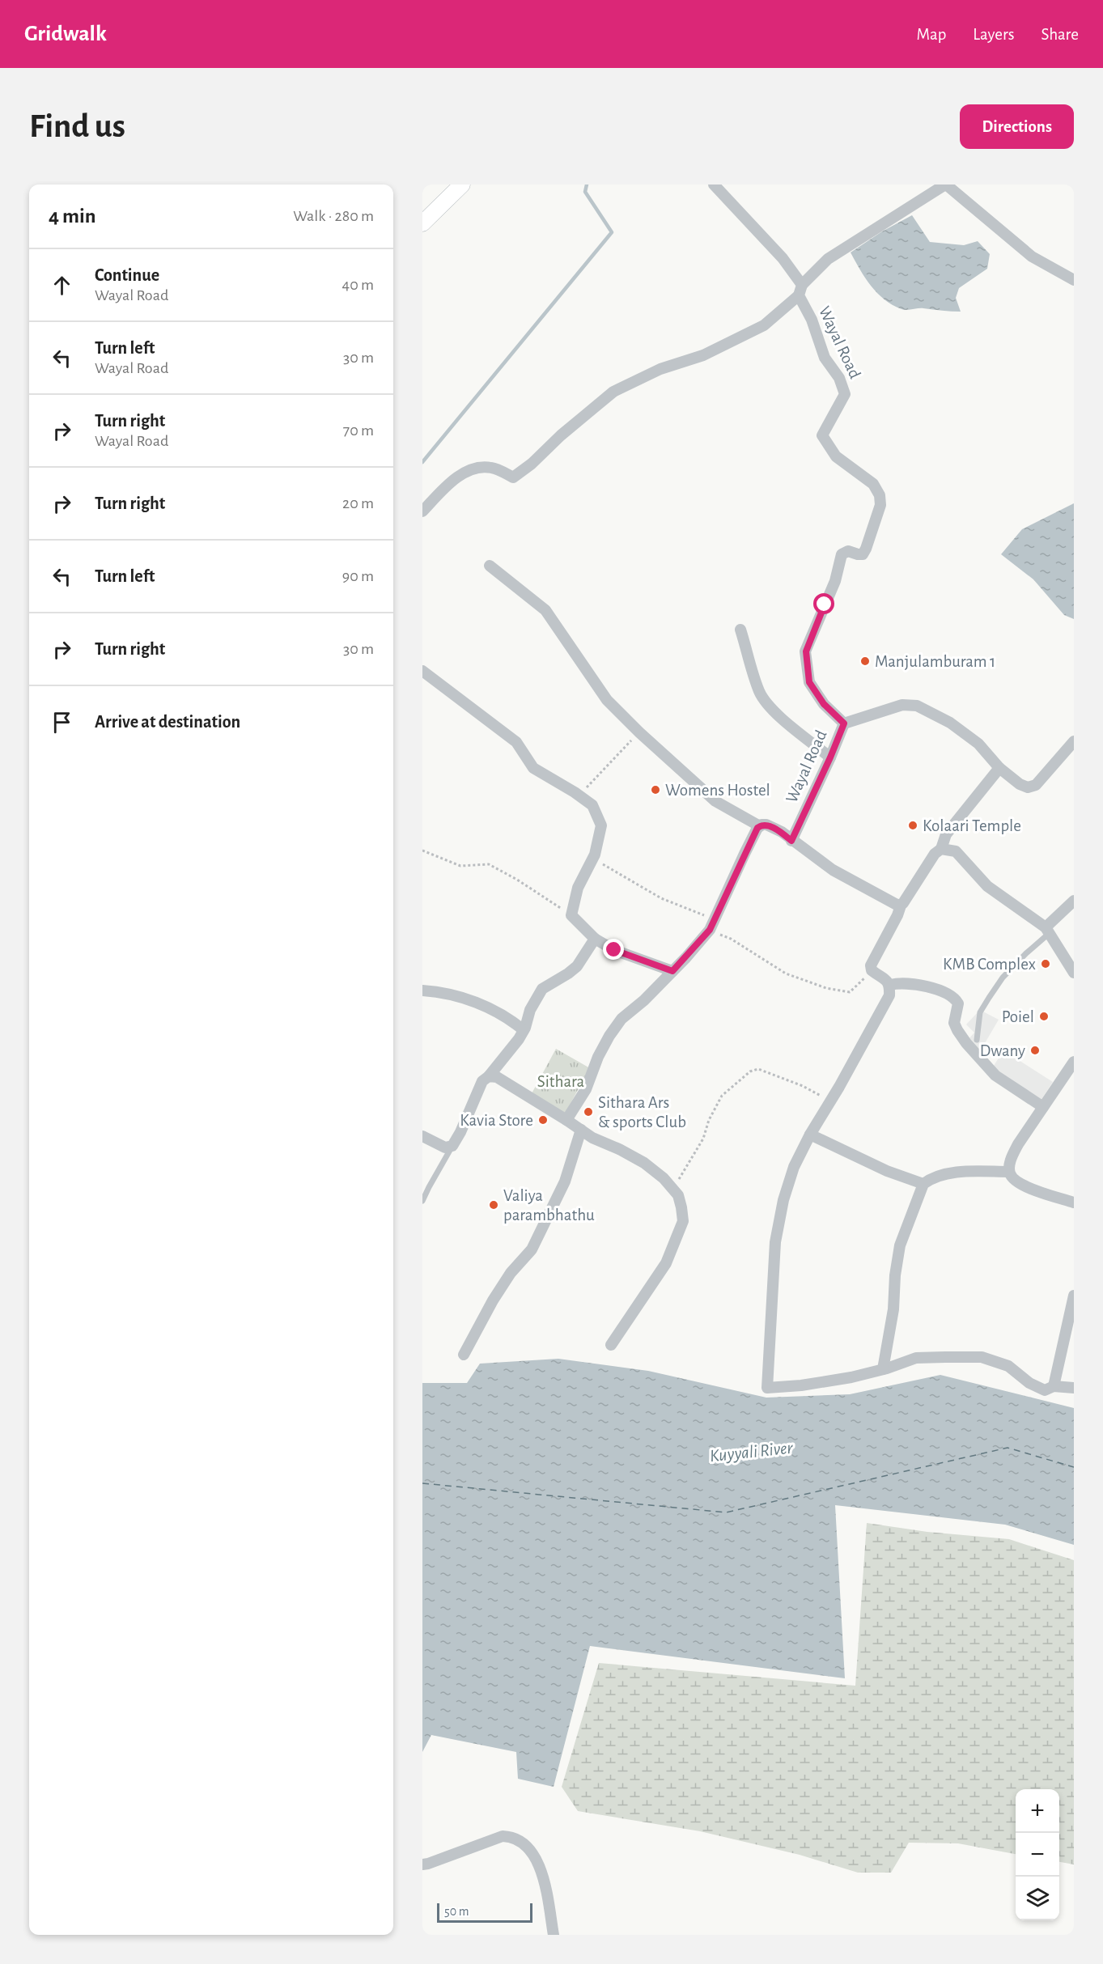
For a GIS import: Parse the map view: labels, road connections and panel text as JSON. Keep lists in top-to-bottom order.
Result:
{
  "streets": {
    "street": ["Wayal Road"]
  },
  "water": ["Kuyyali River"],
  "parks": ["Sithara"],
  "places": [
    "Manjulamburam 1",
    "Womens Hostel",
    "Kolaari Temple",
    "KMB Complex",
    "Poiel",
    "Dwany",
    "Sithara Ars & sports Club",
    "Kavia Store",
    "Valiya parambhathu"
  ],
  "scale_bar": "50 m",
  "page": {
    "header": "Gridwalk",
    "nav": ["Map", "Layers", "Share"],
    "buttons": "Directions",
    "title": "Find us",
    "heading": ["4 min", "Walk · 280 m"],
    "list": [
      ["Continue", "Wayal Road", "40 m"],
      ["Turn left", "Wayal Road", "30 m"],
      ["Turn right", "Wayal Road", "70 m"],
      ["Turn right", "20 m"],
      ["Turn left", "90 m"],
      ["Turn right", "30 m"],
      "Arrive at destination"
    ],
    "map_buttons": ["+", "−"],
    "scale": "50 m"
  }
}
